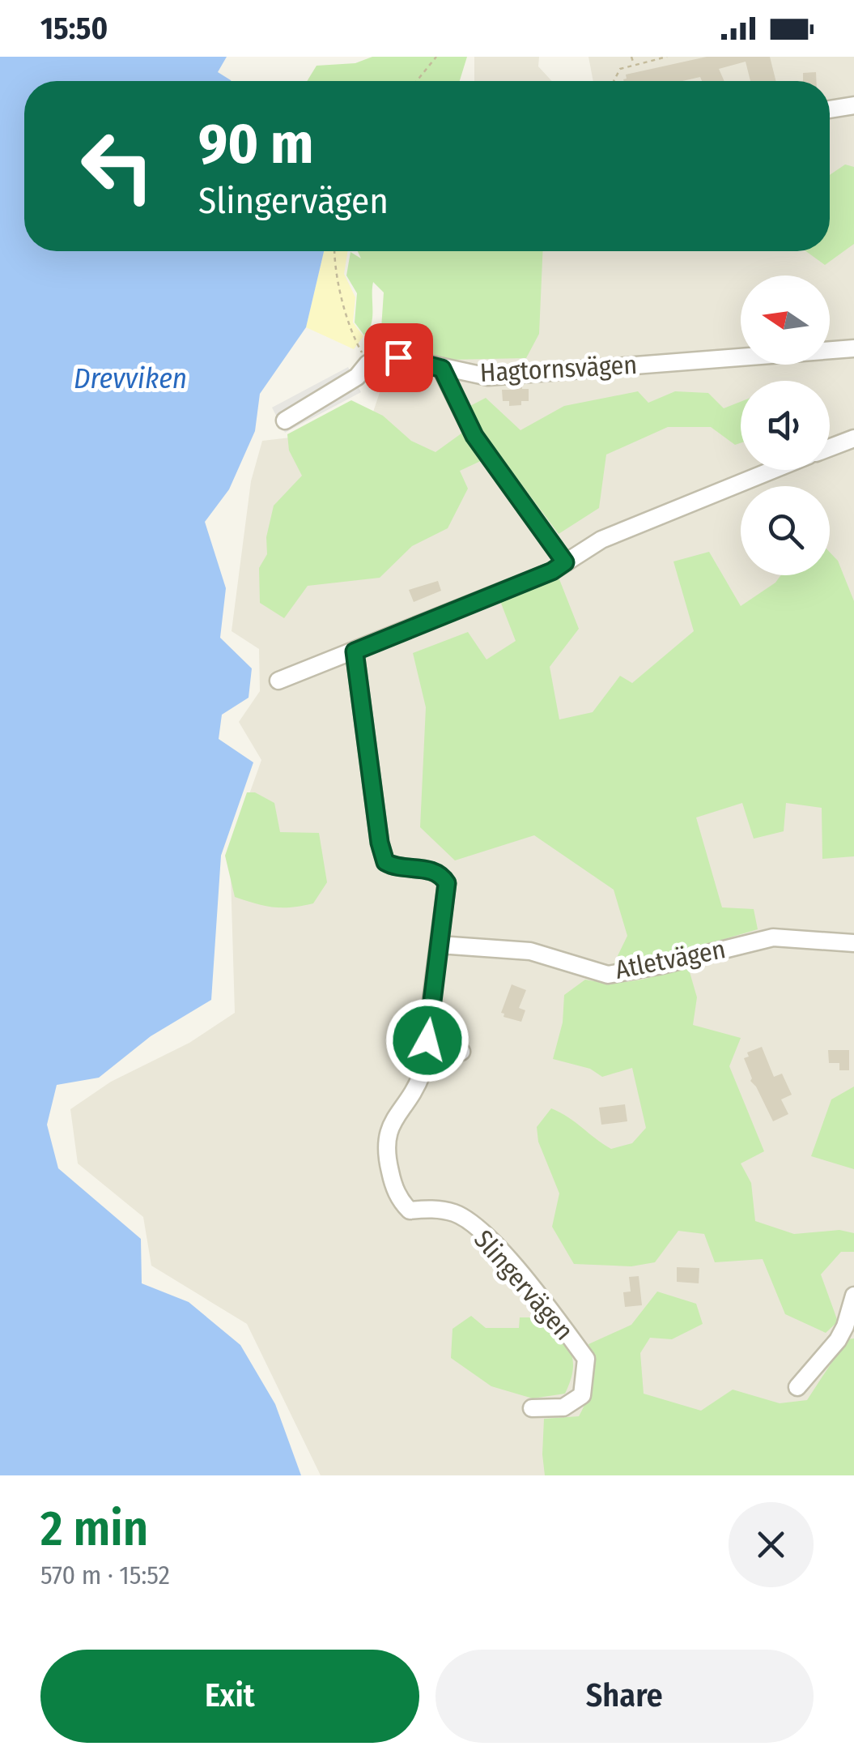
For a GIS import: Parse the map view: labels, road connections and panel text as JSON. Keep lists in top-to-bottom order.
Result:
{
  "streets": {
    "street": ["Hagtornsvägen", "Atletvägen", "Slingervägen"]
  },
  "crossings": [
    ["Atletvägen", "Slingervägen"]
  ],
  "water": ["Drevviken"],
  "north": "left",
  "page": {
    "status": "15:50",
    "turn": ["90 m", "Slingervägen"],
    "heading": ["2 min", "570 m · 15:52"],
    "buttons": ["Exit", "Share"]
  }
}
